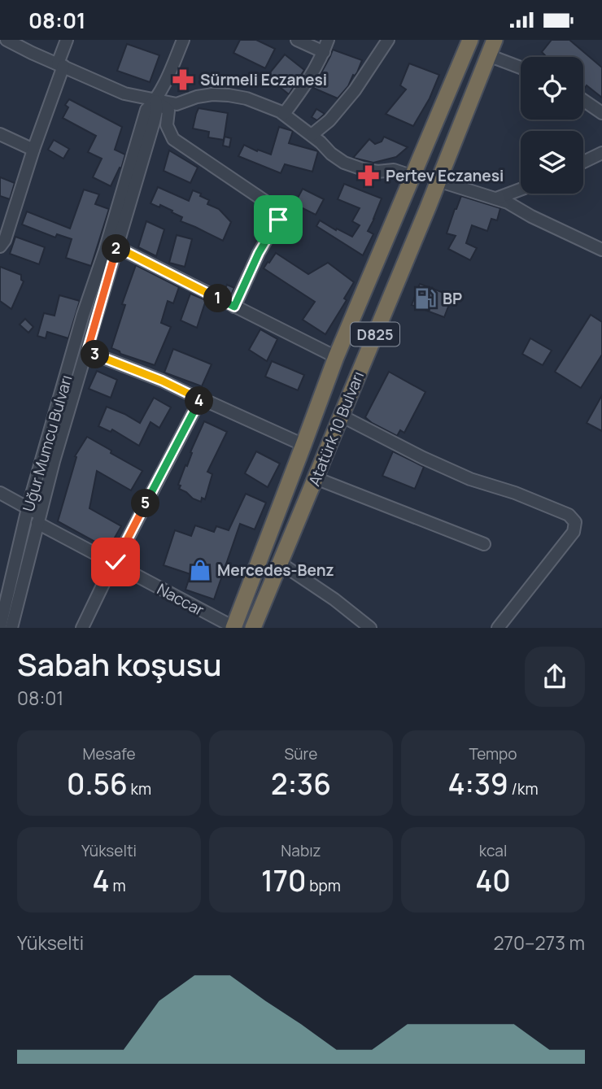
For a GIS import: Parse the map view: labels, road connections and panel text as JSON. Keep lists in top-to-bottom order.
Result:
{
  "streets": {
    "highway": ["D825", "Atatürk 10 Bulvarı"],
    "street": ["Uğur Mumcu Bulvarı", "Naccar"]
  },
  "crossings": [
    ["Atatürk 10 Bulvarı", "Naccar"],
    ["Uğur Mumcu Bulvarı", "Naccar"]
  ],
  "places": {
    "pharmacy": ["Sürmeli Eczanesi", "Pertev Eczanesi"],
    "fuel station": ["BP"],
    "shop": ["Mercedes-Benz"]
  },
  "page": {
    "status": "08:01",
    "pins": [
      "2",
      "1",
      "3",
      "4",
      "5"
    ],
    "heading": ["Sabah koşusu", "08:01"],
    "stats": [
      ["Mesafe", "0.56 km"],
      ["Süre", "2:36"],
      ["Tempo", "4:39 /km"],
      ["Yükselti", "4 m"],
      ["Nabız", "170 bpm"],
      ["kcal", "40"]
    ],
    "chart": ["Yükselti", "270–273 m"]
  }
}
